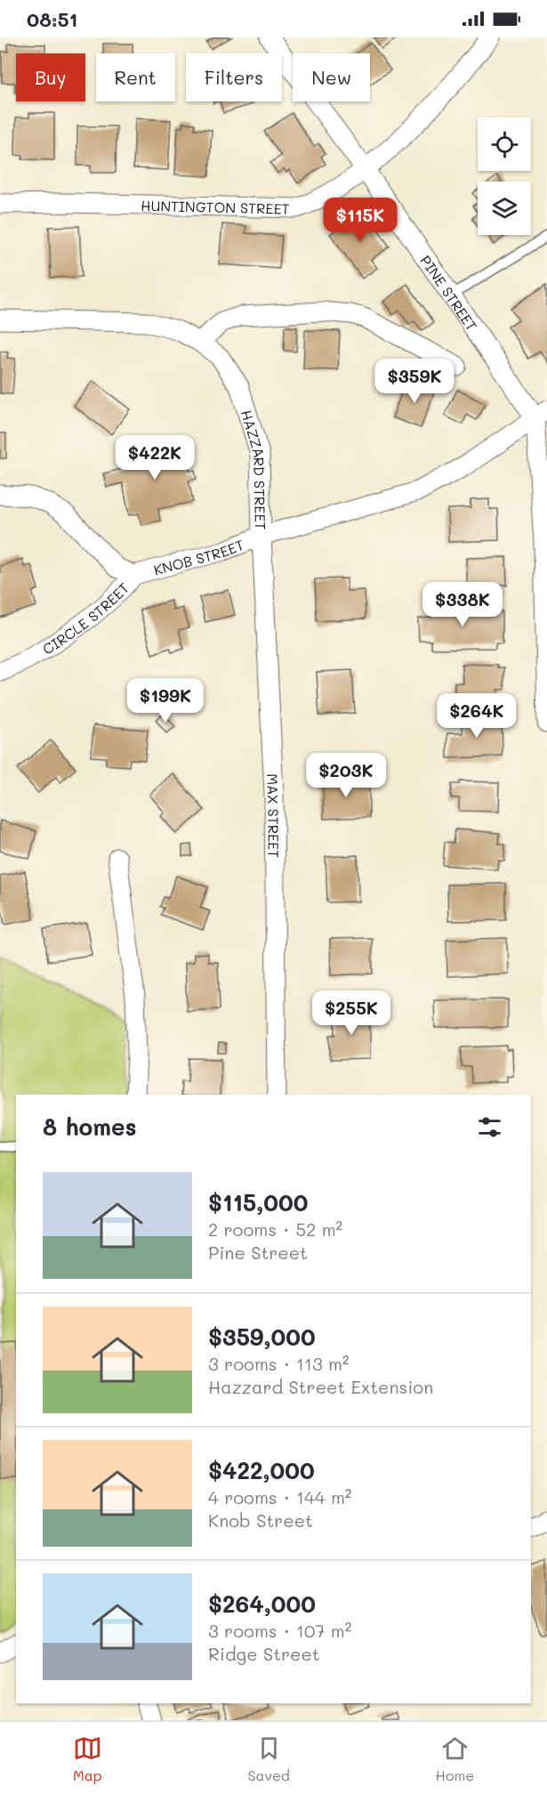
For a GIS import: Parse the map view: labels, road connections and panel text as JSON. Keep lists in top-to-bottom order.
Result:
{
  "streets": {
    "street": [
      "HUNTINGTON STREET",
      "PINE STREET",
      "HAZZARD STREET",
      "KNOB STREET",
      "CIRCLE STREET",
      "MAX STREET"
    ]
  },
  "crossings": [
    ["HUNTINGTON STREET", "PINE STREET"],
    ["PINE STREET", "HAZZARD STREET"],
    ["HAZZARD STREET", "KNOB STREET"],
    ["HAZZARD STREET", "MAX STREET"],
    ["KNOB STREET", "CIRCLE STREET"],
    ["KNOB STREET", "MAX STREET"]
  ],
  "page": {
    "status": "08:51",
    "chip": [
      "Buy",
      "Rent",
      "Filters",
      "New"
    ],
    "price": [
      "$115K",
      "$359K",
      "$422K",
      "$338K",
      "$199K",
      "$264K",
      "$203K",
      "$255K"
    ],
    "heading": "8 homes",
    "list": [
      {
        "name": "$115,000",
        "note": "2 rooms · 52 m² · Pine Street"
      },
      {
        "name": "$359,000",
        "note": "3 rooms · 113 m² · Hazzard Street Extension"
      },
      {
        "name": "$422,000",
        "note": "4 rooms · 144 m² · Knob Street"
      },
      {
        "name": "$264,000",
        "note": "3 rooms · 107 m² · Ridge Street"
      }
    ],
    "tabs": ["Map", "Saved", "Home"]
  }
}
